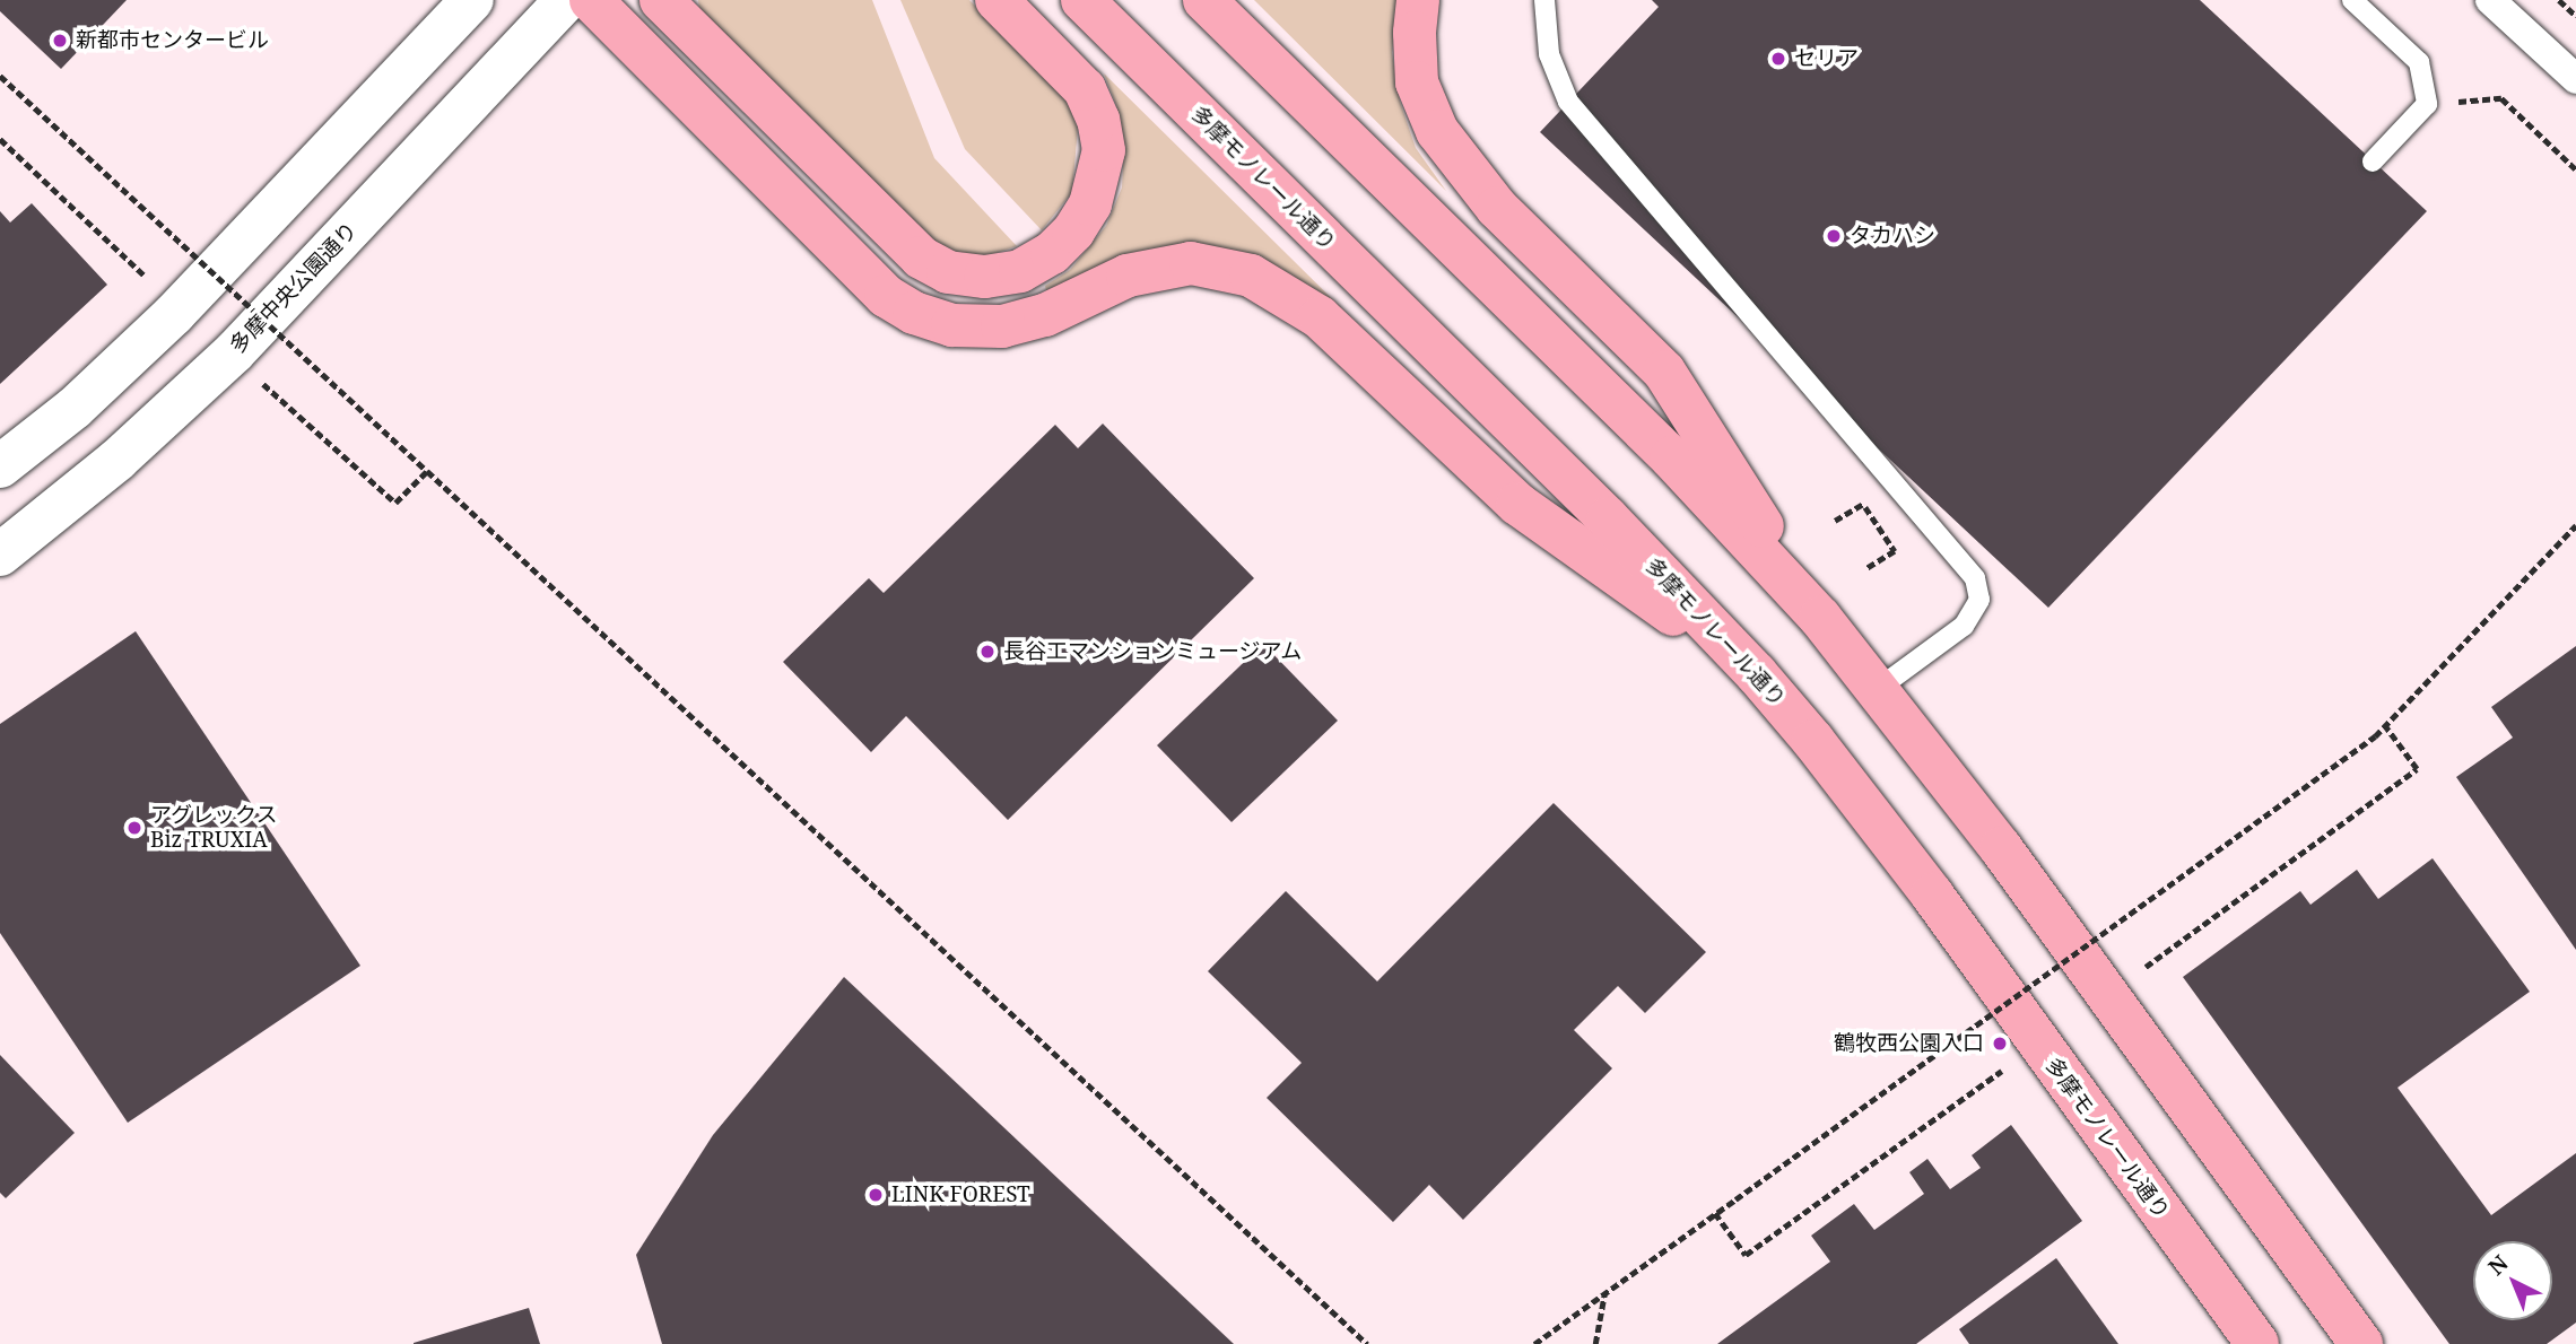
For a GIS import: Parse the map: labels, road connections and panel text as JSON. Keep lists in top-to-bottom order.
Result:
{
  "streets": {
    "main road": ["多摩モノレール通り"],
    "street": ["多摩中央公園通り"]
  },
  "places": [
    "新都市センタービル",
    "セリア",
    "タカハシ",
    "長谷工マンションミュージアム",
    "アグレックス Biz TRUXIA",
    "鶴牧西公園入口",
    "LINK FOREST"
  ],
  "north": "top left"
}
